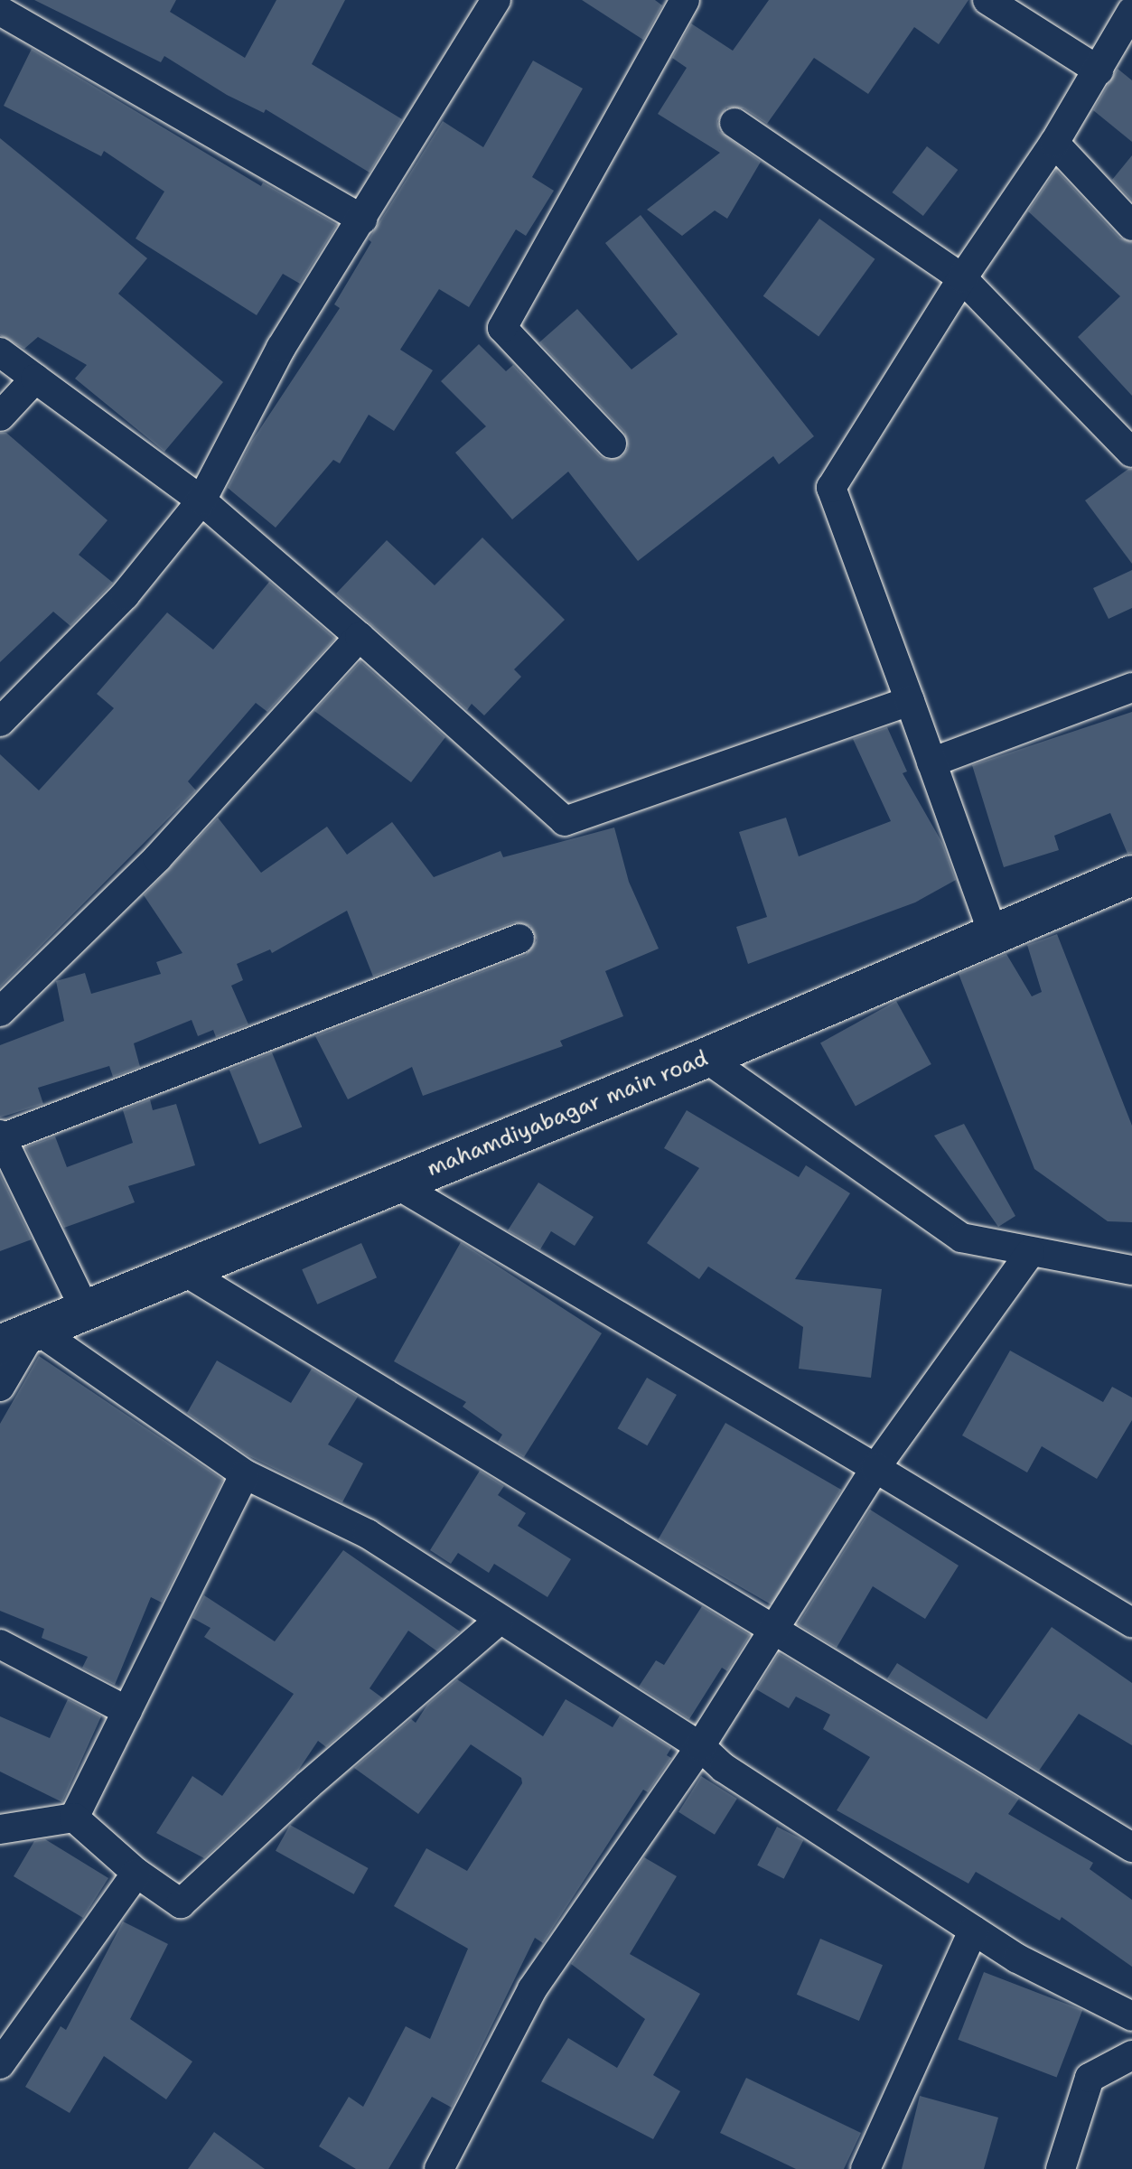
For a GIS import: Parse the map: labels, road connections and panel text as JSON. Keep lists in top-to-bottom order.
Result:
{
  "streets": {
    "main road": ["mahamdiyabagar main road"]
  }
}
